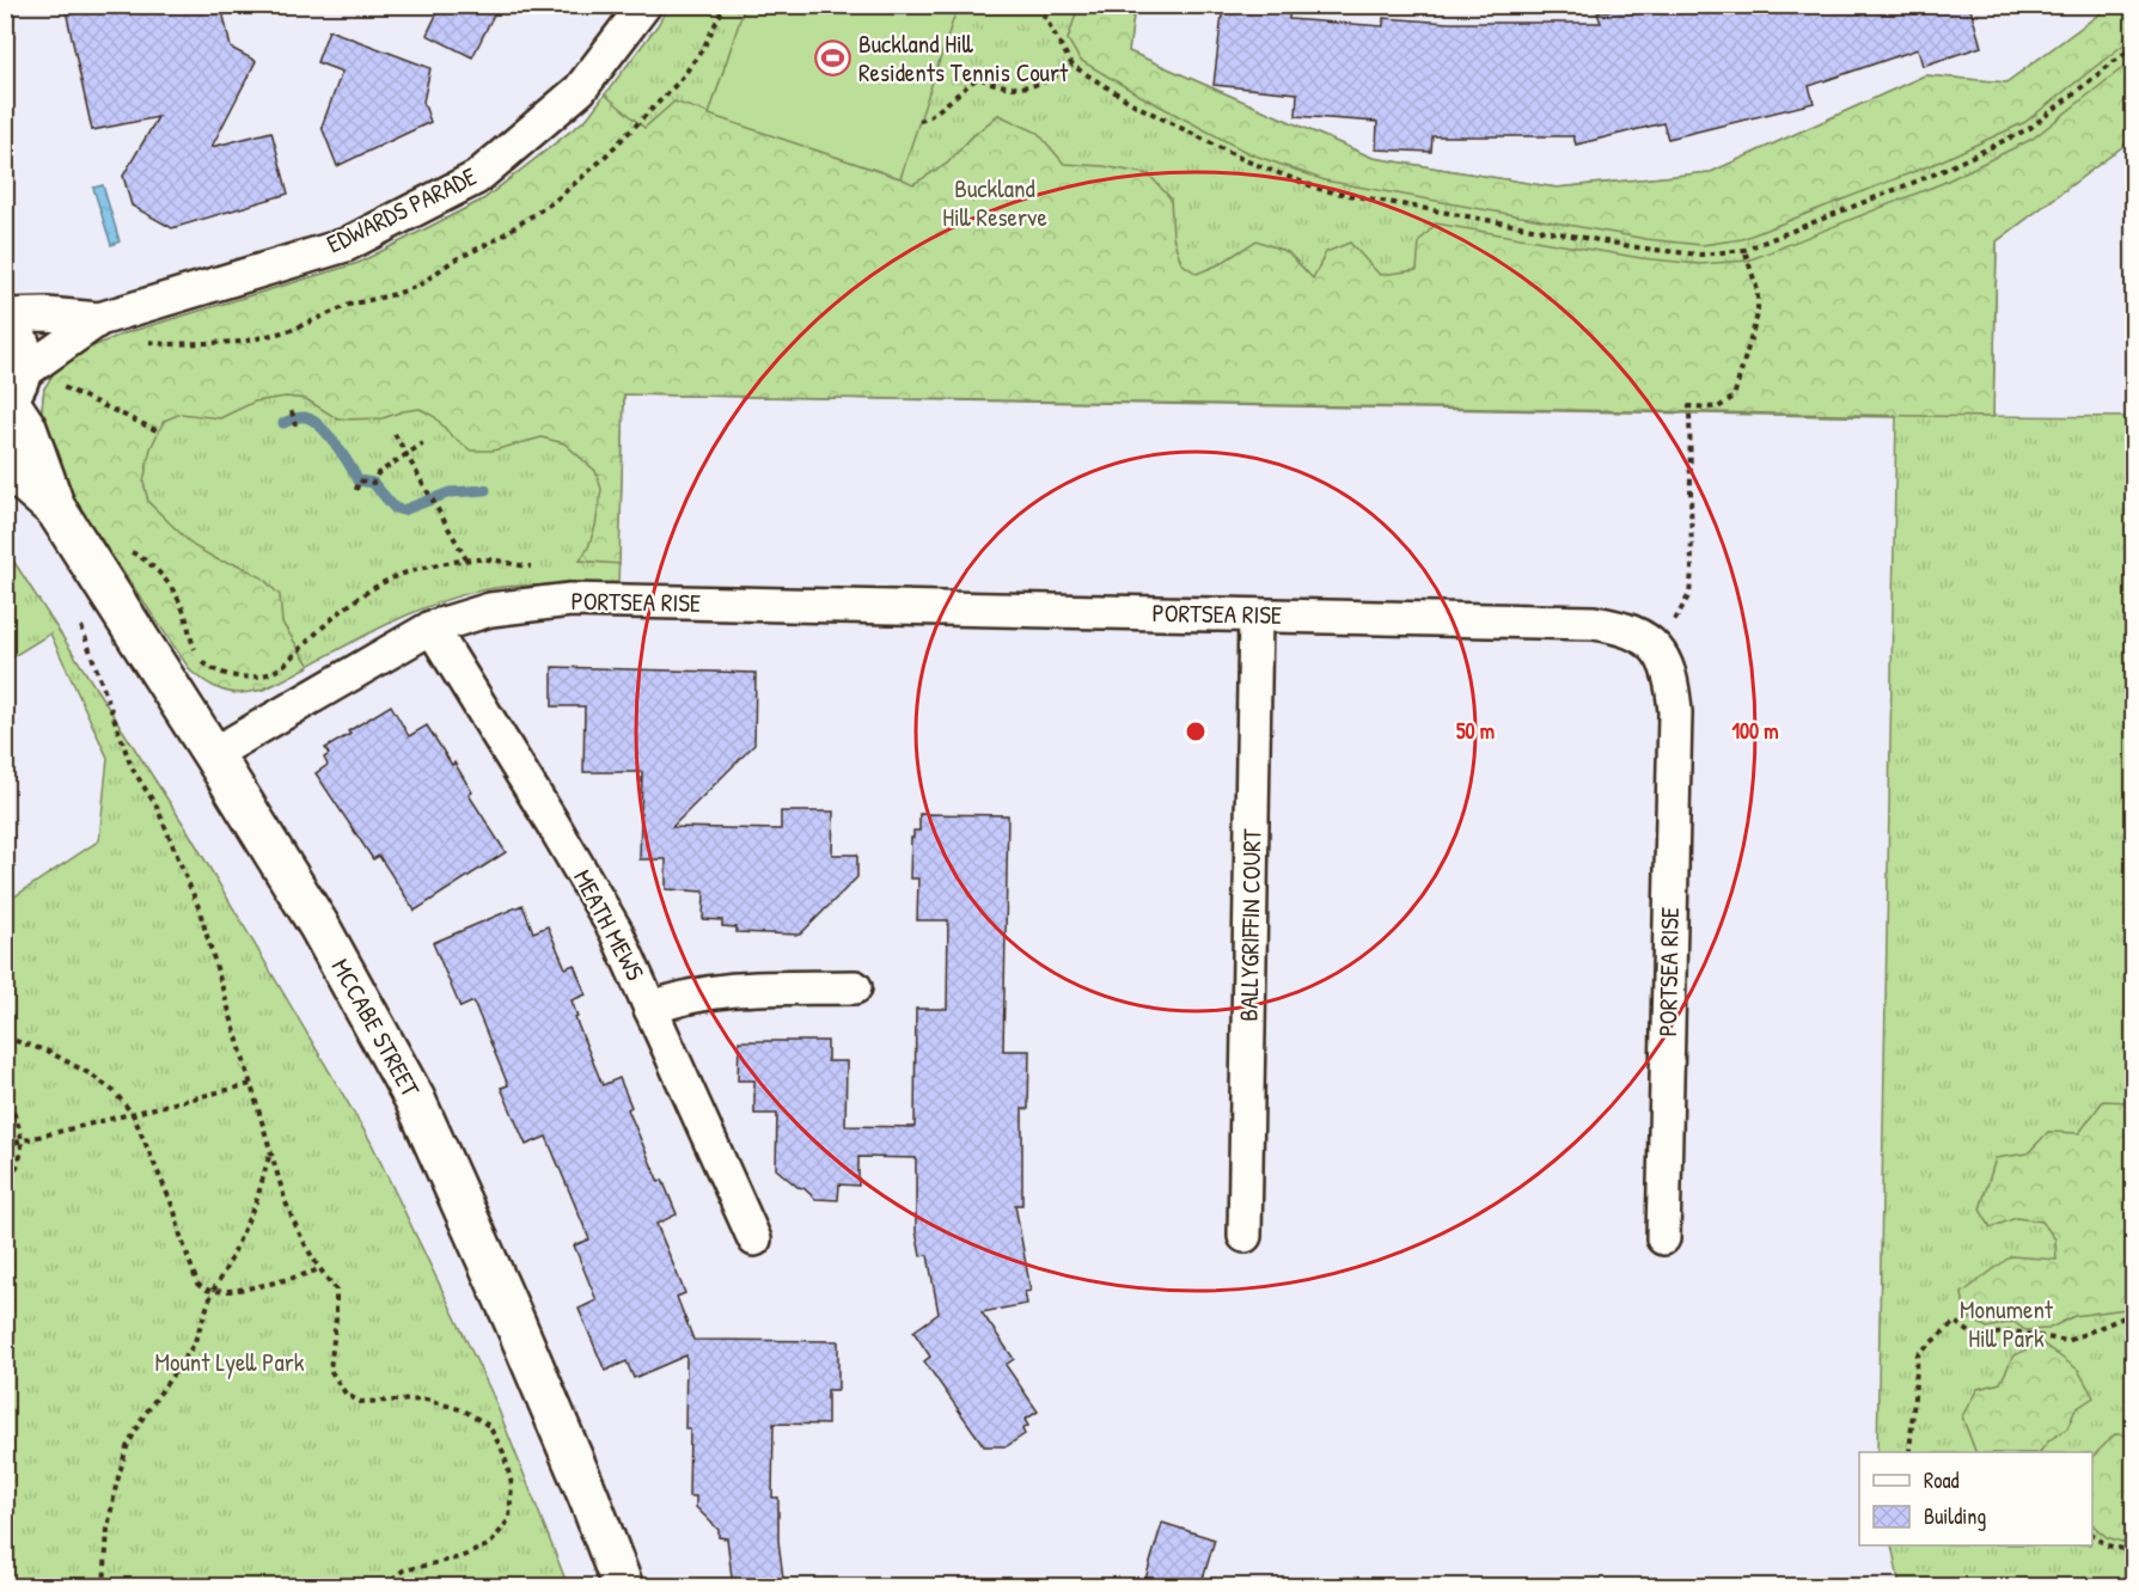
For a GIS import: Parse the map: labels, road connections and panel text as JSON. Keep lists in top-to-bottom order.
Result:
{
  "streets": {
    "street": [
      "EDWARDS PARADE",
      "PORTSEA RISE",
      "MEATH MEWS",
      "BALLYGRIFFIN COURT",
      "MCCABE STREET"
    ]
  },
  "crossings": [
    ["EDWARDS PARADE", "MCCABE STREET"],
    ["PORTSEA RISE", "MEATH MEWS"],
    ["PORTSEA RISE", "BALLYGRIFFIN COURT"],
    ["PORTSEA RISE", "MCCABE STREET"]
  ],
  "parks": ["Buckland Hill Reserve", "Monument Hill Park", "Mount Lyell Park"],
  "places": {
    "sports": ["Buckland Hill Residents Tennis Court"]
  },
  "legend": ["Road", "Building"],
  "rings": ["50 m", "100 m"]
}
